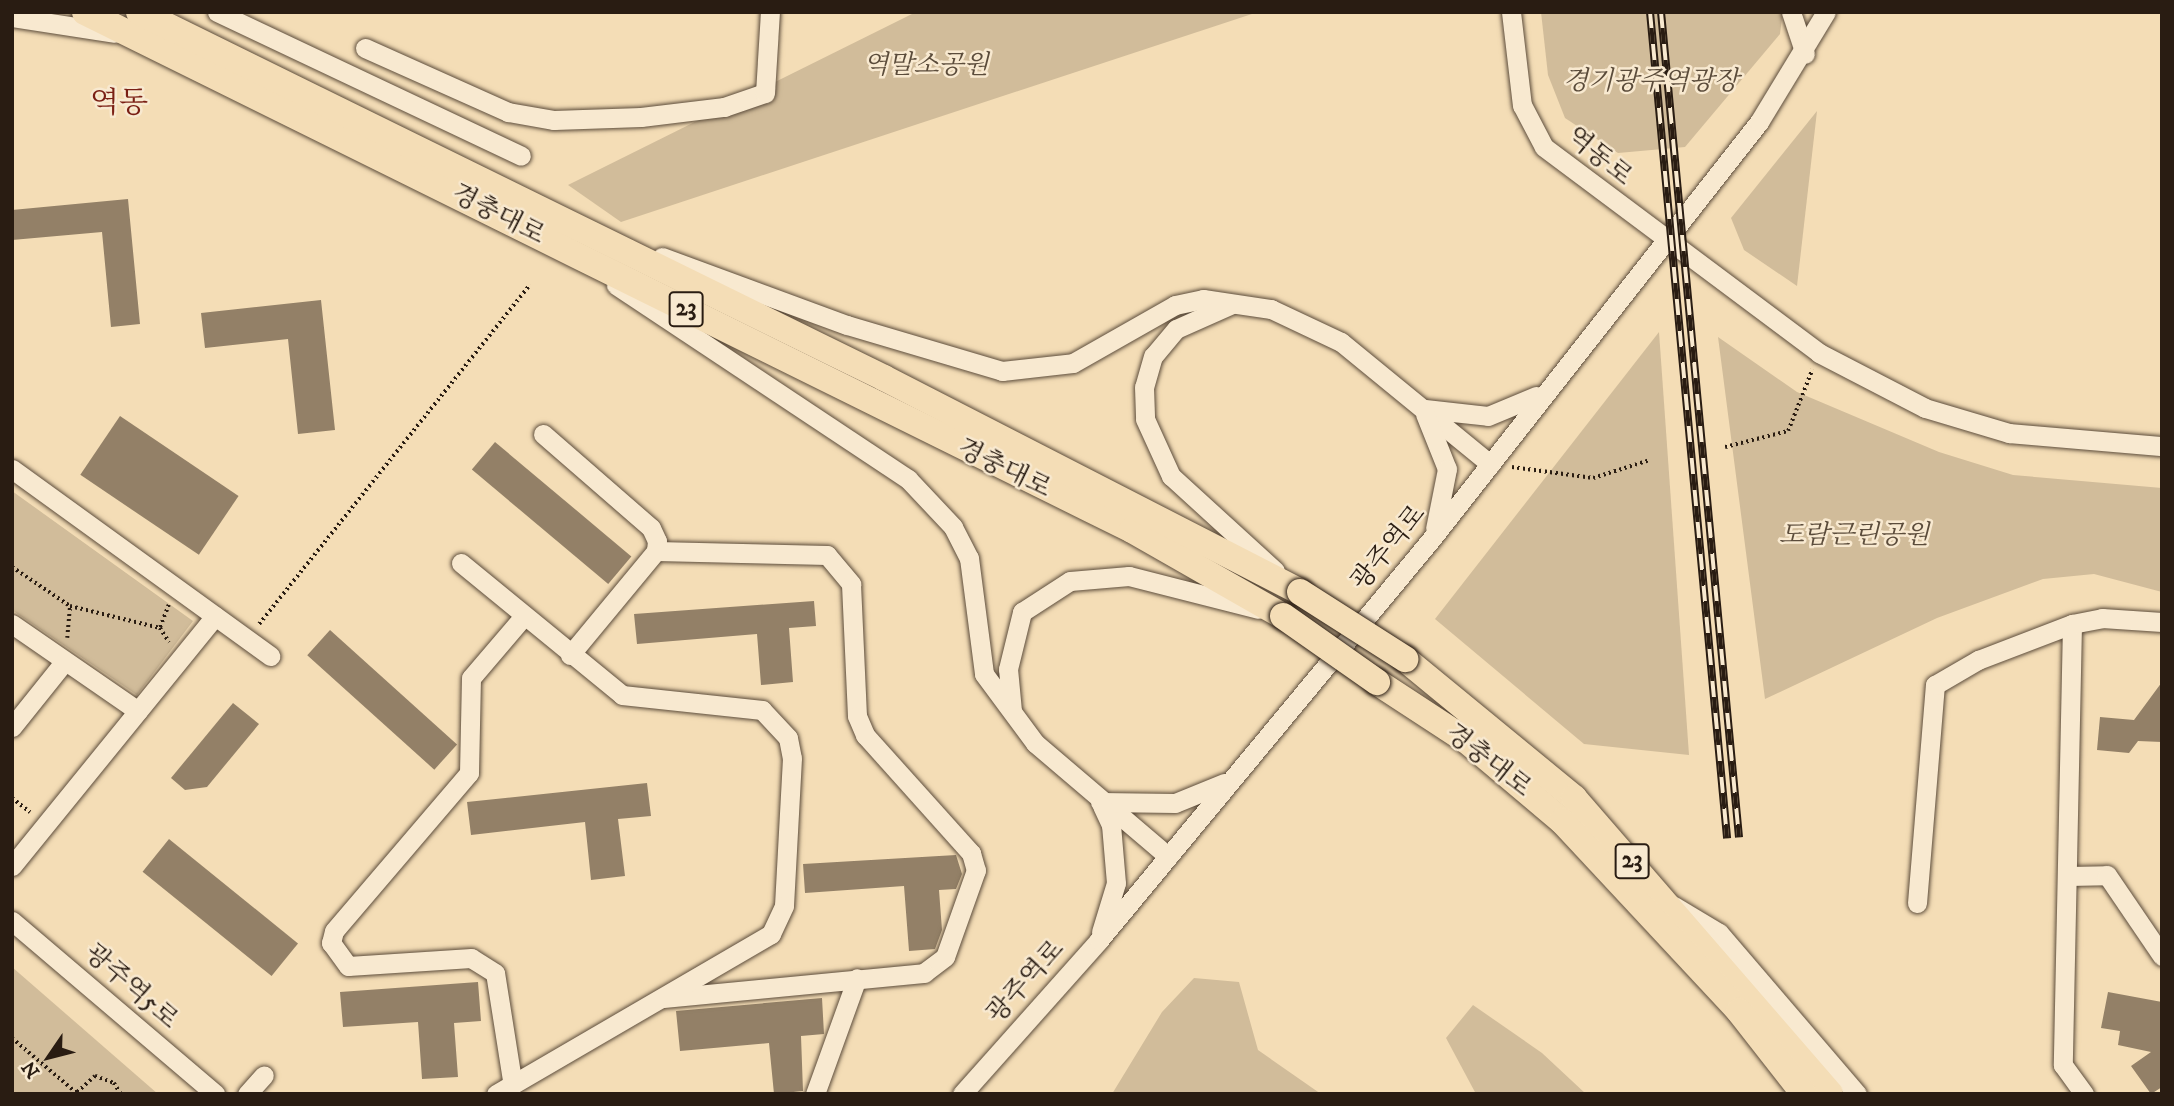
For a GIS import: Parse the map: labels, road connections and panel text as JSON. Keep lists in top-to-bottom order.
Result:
{
  "streets": {
    "main road": ["경충대로", "23"],
    "street": ["역동로", "광주역로", "광주역5로"]
  },
  "crossings": [
    ["역동로", "광주역로"]
  ],
  "districts": ["역동"],
  "parks": ["역말소공원", "경기광주역광장", "도람근린공원"],
  "north": "bottom left"
}
